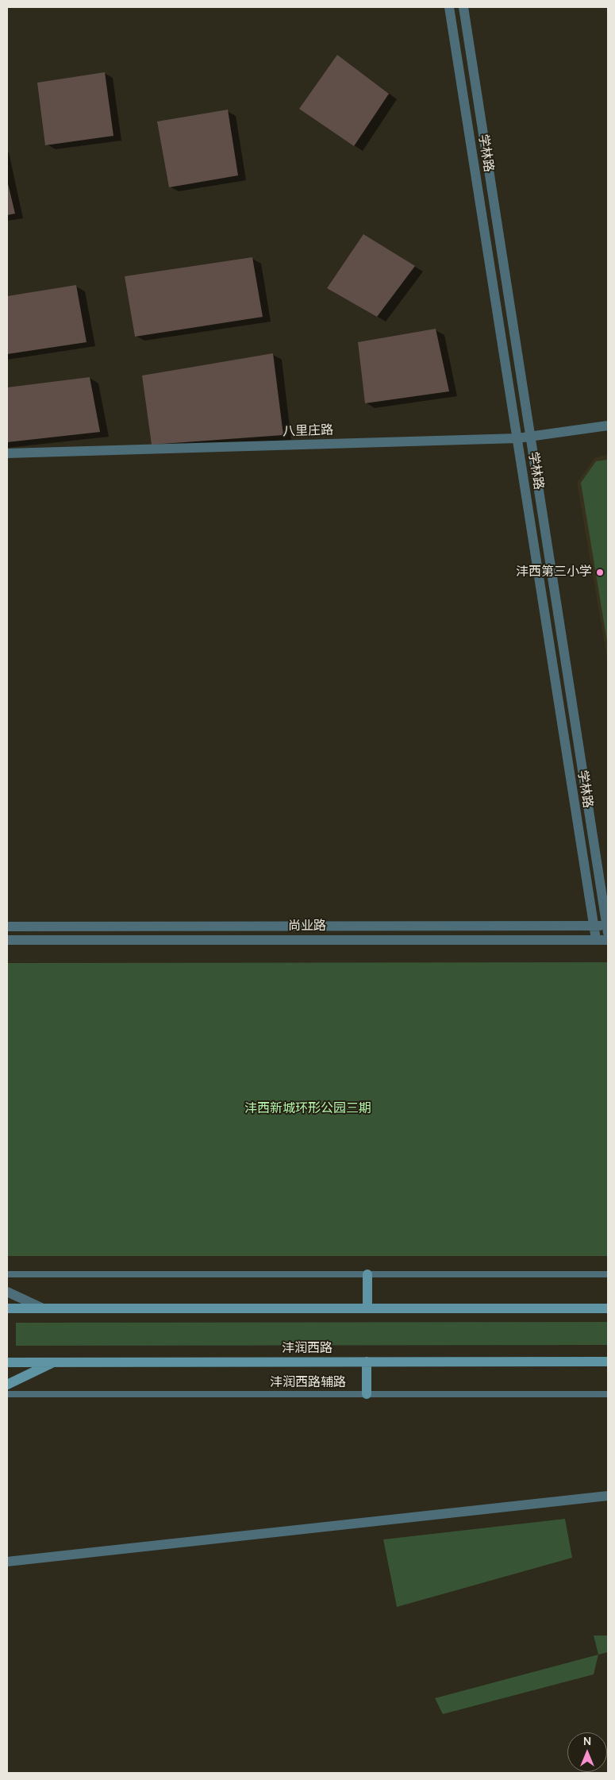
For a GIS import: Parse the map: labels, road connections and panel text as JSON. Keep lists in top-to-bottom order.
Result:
{
  "streets": {
    "main road": ["沣润西路"],
    "street": ["学林路", "八里庄路", "尚业路"],
    "lane": ["沣润西路辅路"]
  },
  "crossings": [
    ["学林路", "八里庄路"],
    ["学林路", "尚业路"]
  ],
  "parks": ["沣西新城环形公园三期"],
  "places": ["沣西第三小学"],
  "north": "top"
}
